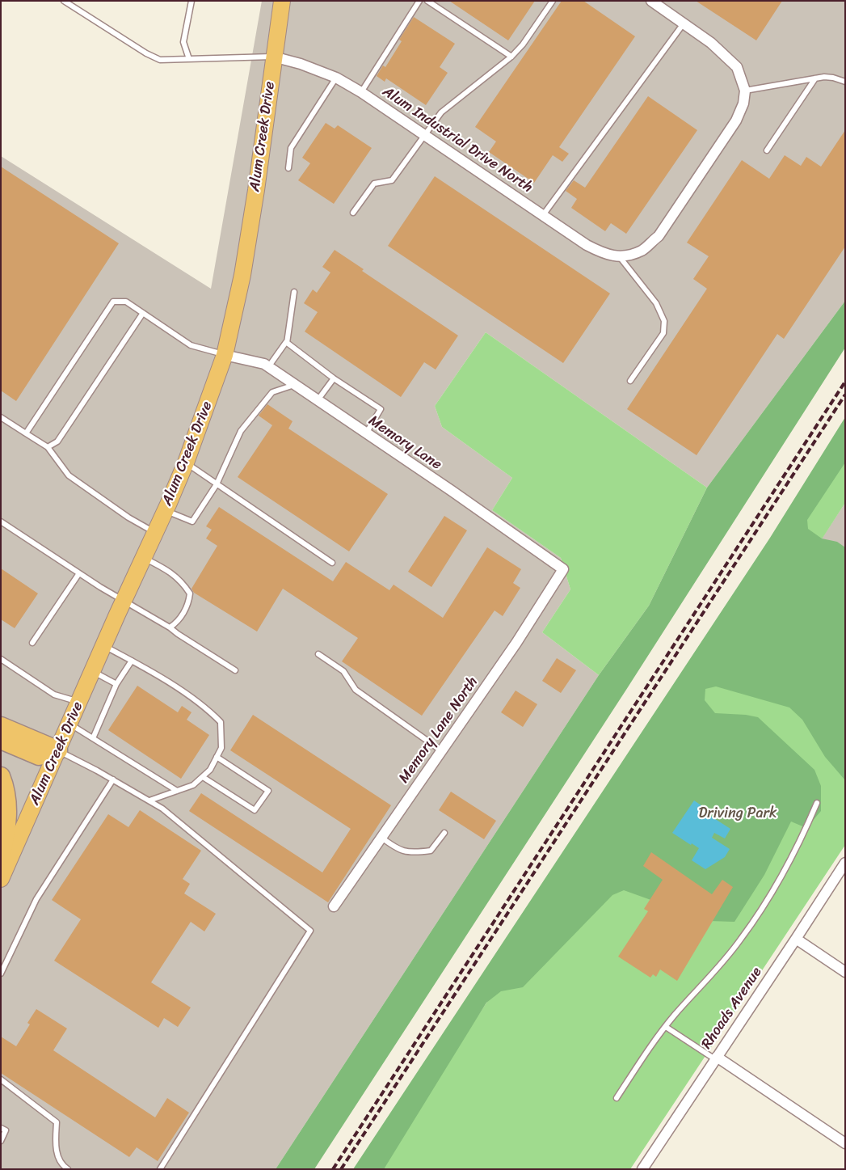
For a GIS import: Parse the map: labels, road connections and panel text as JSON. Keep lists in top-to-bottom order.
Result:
{
  "streets": {
    "main road": ["Alum Creek Drive"],
    "street": [
      "Alum Industrial Drive North",
      "Memory Lane",
      "Memory Lane North",
      "Rhoads Avenue"
    ]
  },
  "crossings": [
    ["Alum Creek Drive", "Alum Industrial Drive North"],
    ["Alum Creek Drive", "Memory Lane"],
    ["Memory Lane", "Memory Lane North"]
  ],
  "parks": ["Driving Park"]
}
